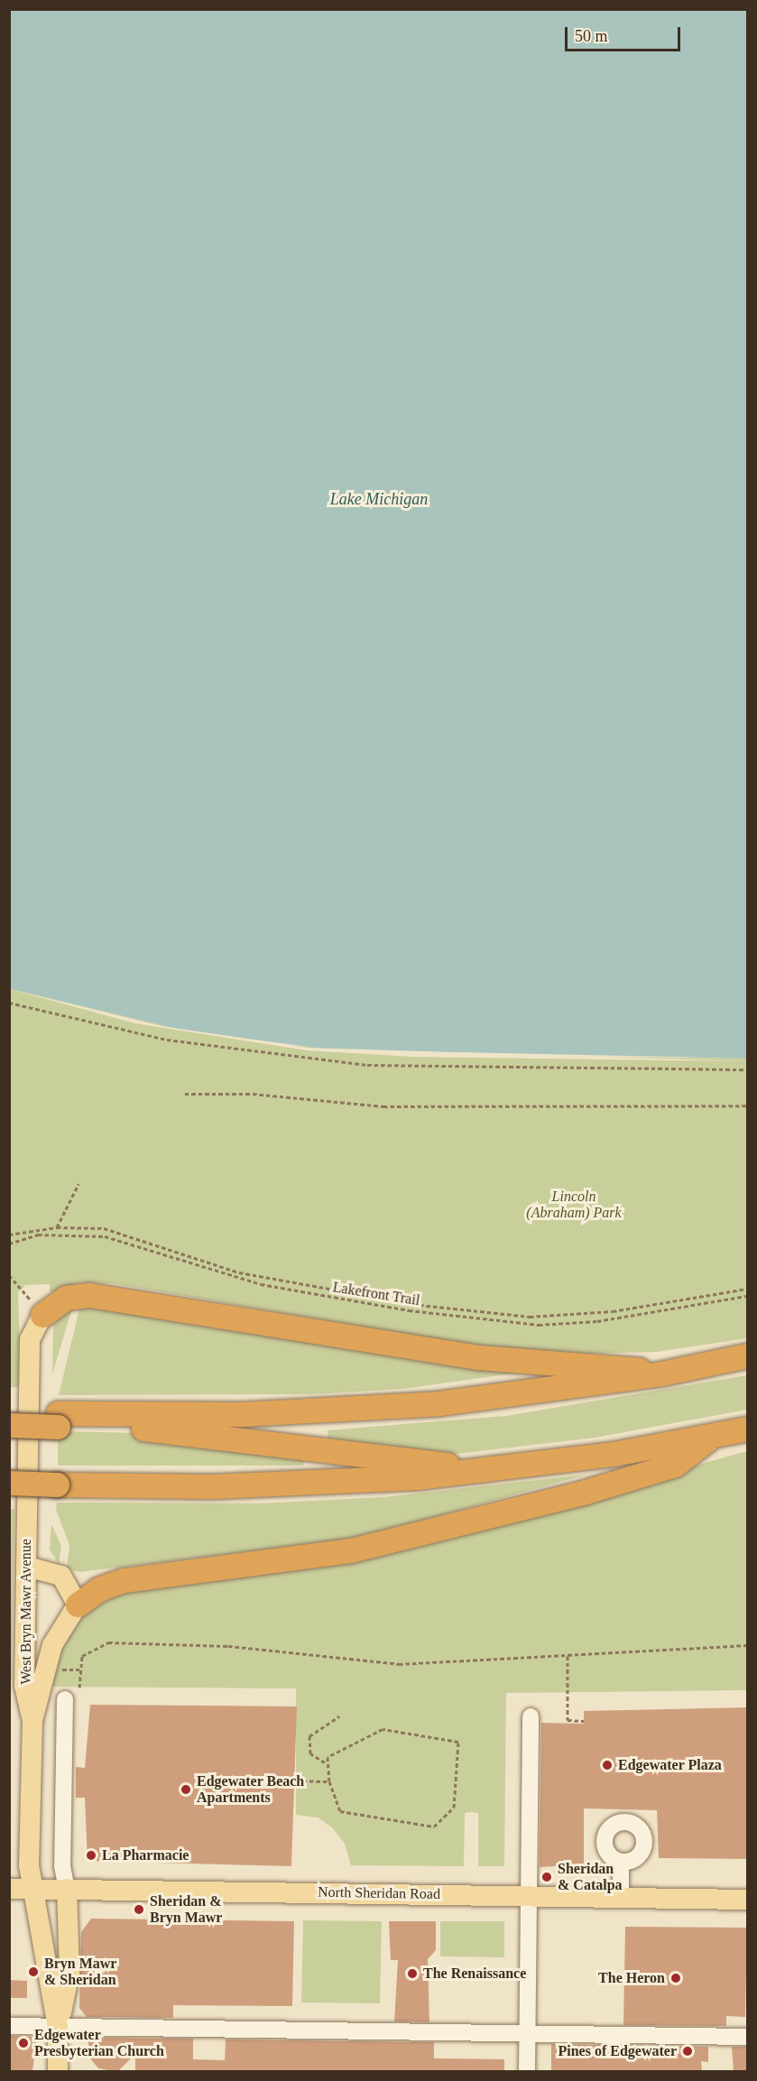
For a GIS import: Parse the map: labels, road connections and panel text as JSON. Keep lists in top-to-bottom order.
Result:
{
  "streets": {
    "main road": ["West Bryn Mawr Avenue", "North Sheridan Road"],
    "path": ["Lakefront Trail"]
  },
  "crossings": [
    ["West Bryn Mawr Avenue", "North Sheridan Road"]
  ],
  "water": ["Lake Michigan"],
  "parks": ["Lincoln (Abraham) Park"],
  "places": [
    "Edgewater Plaza",
    "Edgewater Beach Apartments",
    "La Pharmacie",
    "Sheridan & Catalpa",
    "Sheridan & Bryn Mawr",
    "Bryn Mawr & Sheridan",
    "The Renaissance",
    "The Heron",
    "Edgewater Presbyterian Church",
    "Pines of Edgewater"
  ],
  "scale_bar": "50 m"
}
